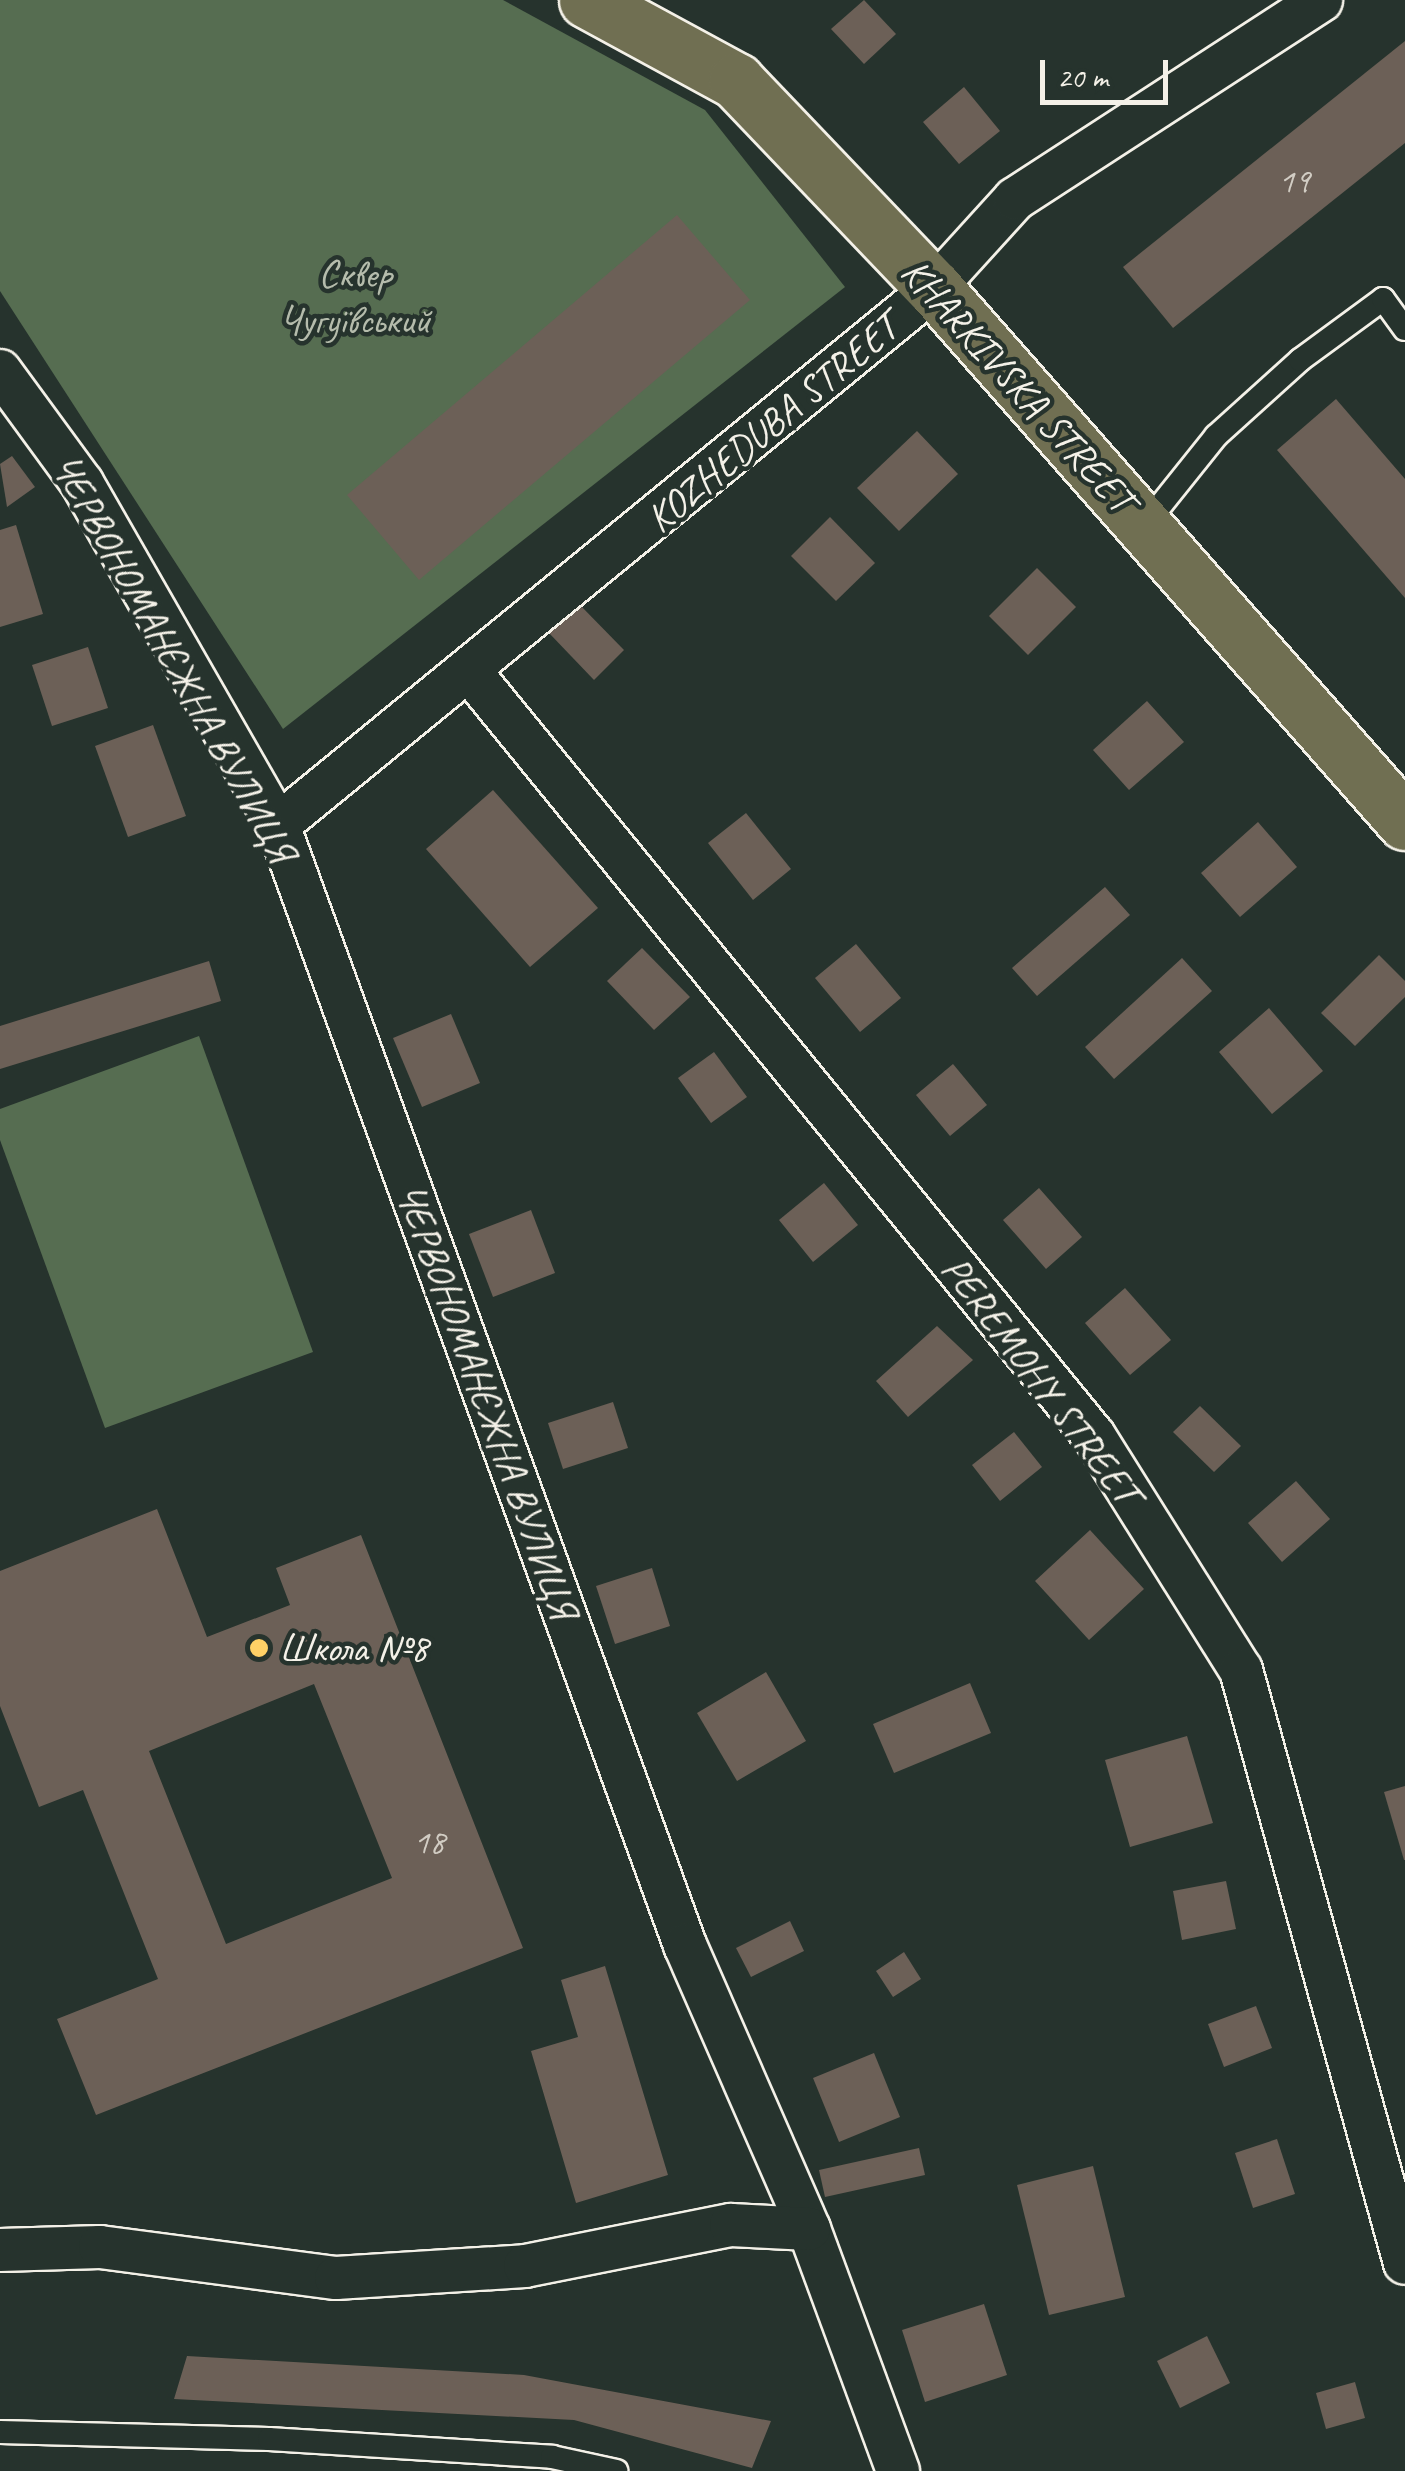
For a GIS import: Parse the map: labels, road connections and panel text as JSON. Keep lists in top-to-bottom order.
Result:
{
  "streets": {
    "main road": ["KHARKIVSKA STREET"],
    "street": ["KOZHEDUBA STREET", "ЧЕРВОНОМАНЄЖНА ВУЛИЦЯ", "PEREMOHY STREET"]
  },
  "crossings": [
    ["KHARKIVSKA STREET", "KOZHEDUBA STREET"],
    ["KOZHEDUBA STREET", "ЧЕРВОНОМАНЄЖНА ВУЛИЦЯ"],
    ["KOZHEDUBA STREET", "PEREMOHY STREET"]
  ],
  "parks": ["Сквер Чугуївський"],
  "places": ["Школа №8"],
  "house_numbers": ["19", "18"],
  "scale_bar": "20 m"
}
